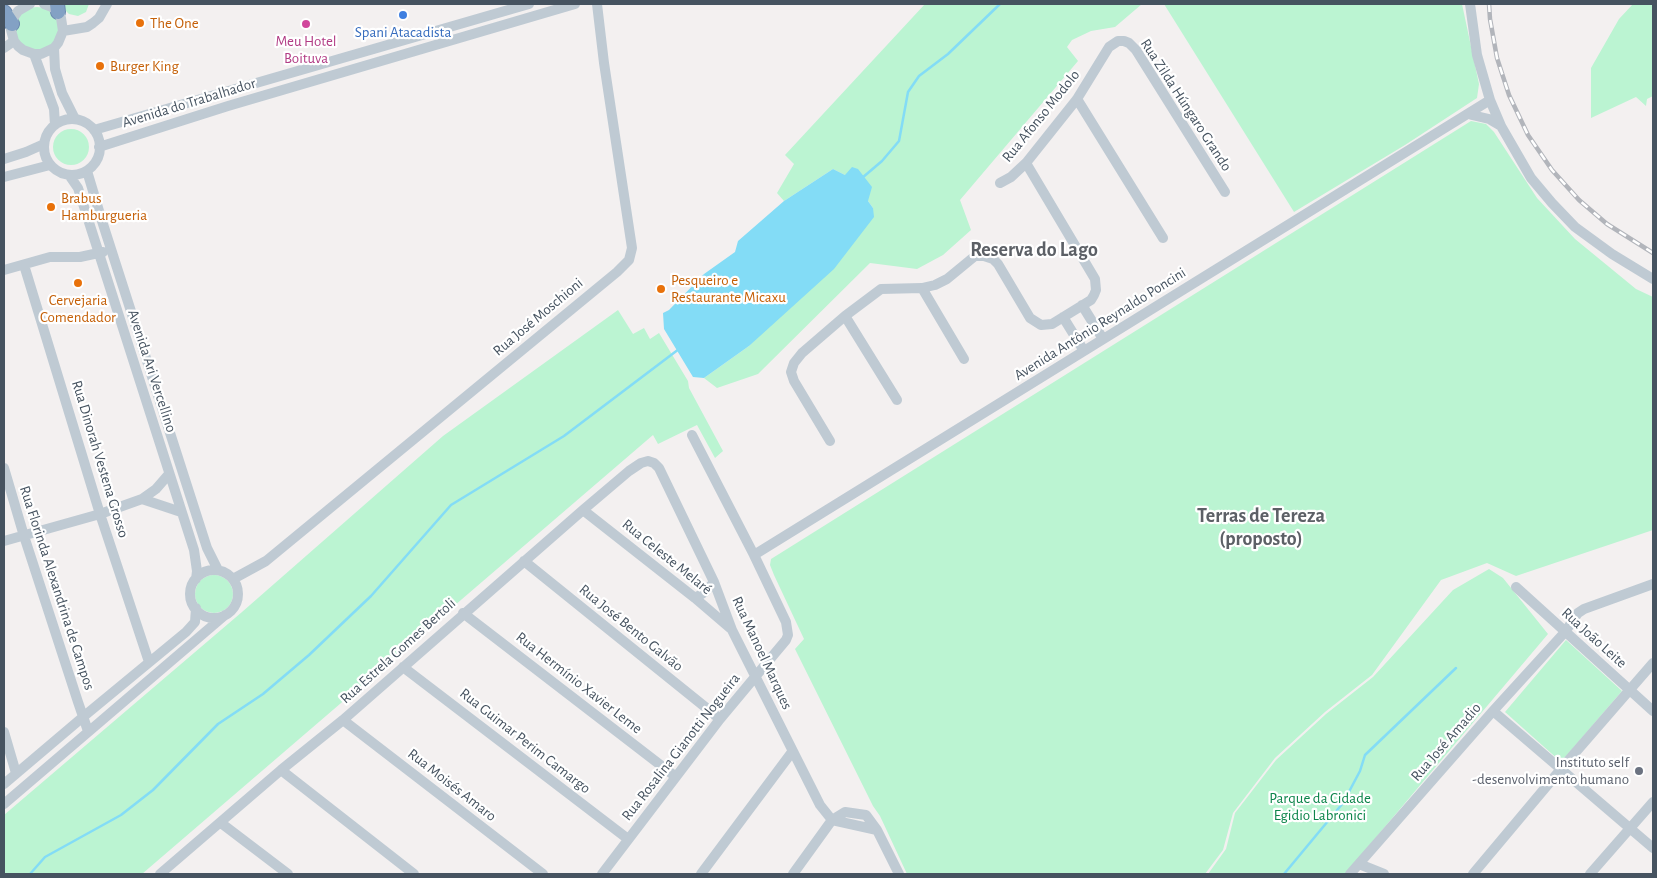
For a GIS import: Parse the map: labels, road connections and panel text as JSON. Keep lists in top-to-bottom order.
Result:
{
  "streets": {
    "street": [
      "Avenida do Trabalhador",
      "Rua Zilda Húngaro Grando",
      "Rua Afonso Modolo",
      "Rua José Moschioni",
      "Avenida Antônio Reynaldo Poncini",
      "Avenida Ari Vercellino",
      "Rua Dinorah Vestena Grosso",
      "Rua Celeste Melaré",
      "Rua Florinda Alexandrina de Campos",
      "Rua José Bento Galvão",
      "Rua João Leite",
      "Rua Estrela Gomes Bertoli",
      "Rua Manoel Marques",
      "Rua Hermínio Xavier Leme",
      "Rua Guimar Perim Camargo",
      "Rua José Amadio",
      "Rua Rosalina Gianotti Nogueira",
      "Rua Moisés Amaro"
    ]
  },
  "crossings": [
    ["Avenida do Trabalhador", "Avenida Ari Vercellino"],
    ["Rua Zilda Húngaro Grando", "Rua Afonso Modolo"],
    ["Rua José Moschioni", "Avenida Ari Vercellino"],
    ["Avenida Antônio Reynaldo Poncini", "Rua Rosalina Gianotti Nogueira"],
    ["Rua Celeste Melaré", "Rua Estrela Gomes Bertoli"],
    ["Rua Celeste Melaré", "Rua Manoel Marques"],
    ["Rua José Bento Galvão", "Rua Estrela Gomes Bertoli"],
    ["Rua José Bento Galvão", "Rua Rosalina Gianotti Nogueira"],
    ["Rua João Leite", "Rua José Amadio"],
    ["Rua Estrela Gomes Bertoli", "Rua Manoel Marques"],
    ["Rua Estrela Gomes Bertoli", "Rua Hermínio Xavier Leme"],
    ["Rua Estrela Gomes Bertoli", "Rua Guimar Perim Camargo"],
    ["Rua Estrela Gomes Bertoli", "Rua Moisés Amaro"],
    ["Rua Manoel Marques", "Rua Rosalina Gianotti Nogueira"],
    ["Rua Hermínio Xavier Leme", "Rua Rosalina Gianotti Nogueira"],
    ["Rua Guimar Perim Camargo", "Rua Rosalina Gianotti Nogueira"]
  ],
  "districts": ["Reserva do Lago", "Terras de Tereza (proposto)"],
  "parks": ["Parque da Cidade Egidio Labronici"],
  "places": [
    "Spani Atacadista",
    "The One",
    "Meu Hotel Boituva",
    "Burger King",
    "Brabus Hamburgueria",
    "Cervejaria Comendador",
    "Pesqueiro e Restaurante Micaxu",
    "Instituto self -desenvolvimento humano"
  ]
}
